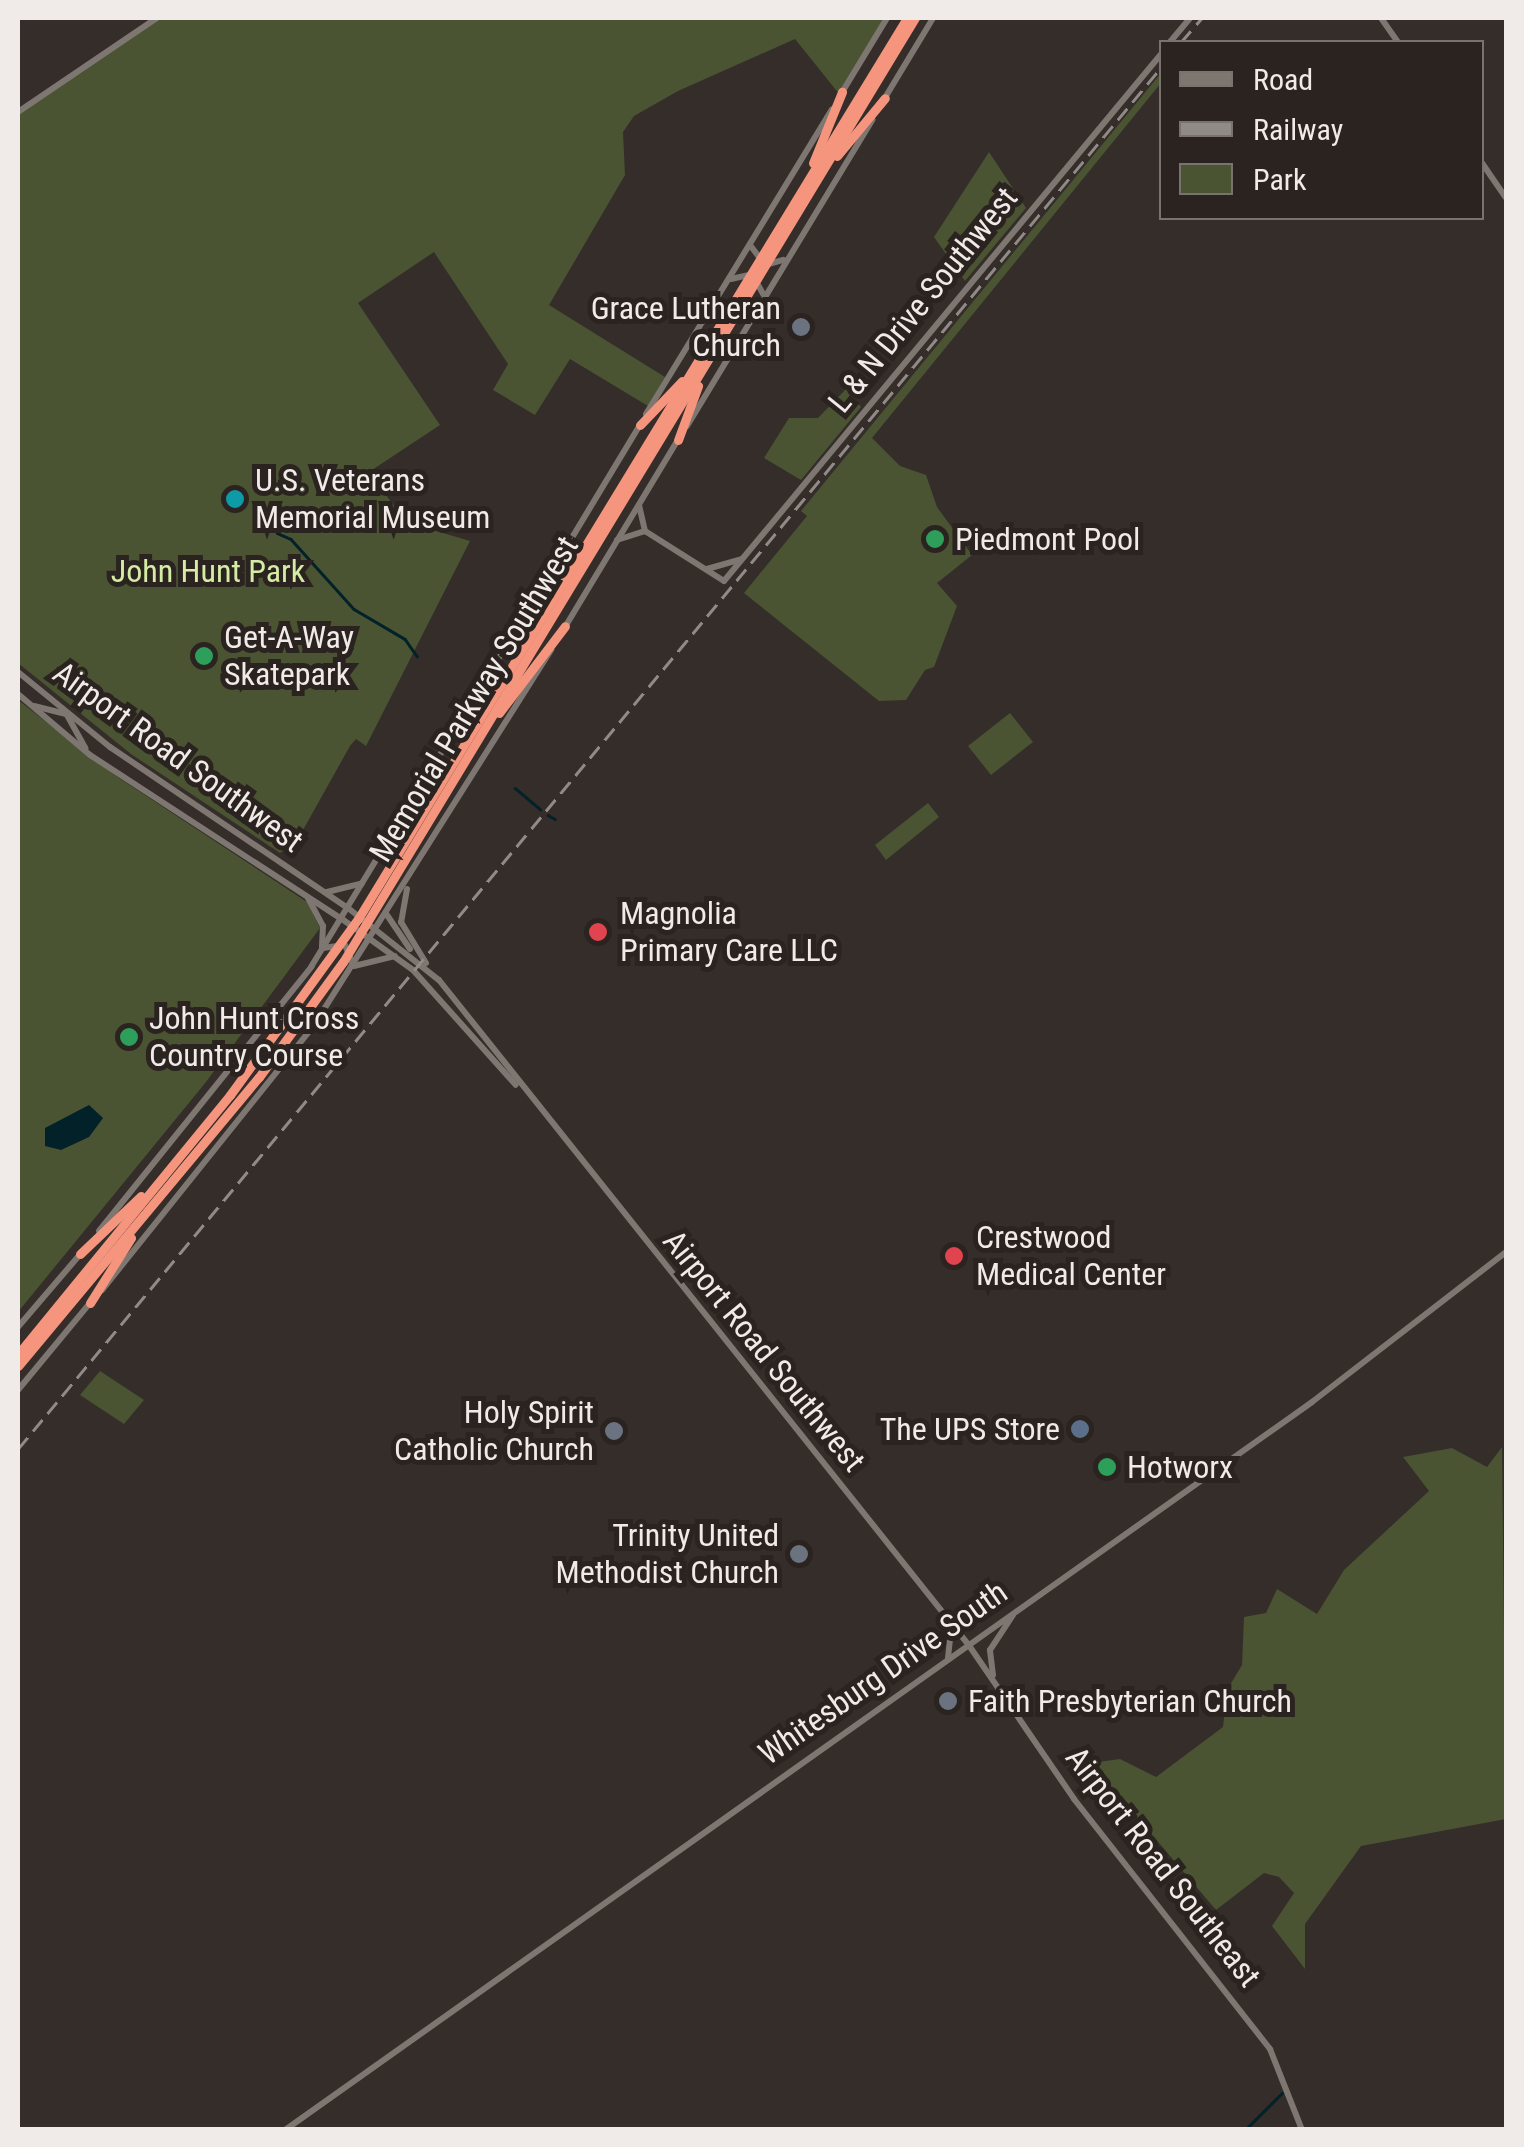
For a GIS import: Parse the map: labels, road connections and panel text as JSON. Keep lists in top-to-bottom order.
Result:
{
  "streets": {
    "highway": ["Memorial Parkway Southwest"],
    "main road": [
      "L & N Drive Southwest",
      "Airport Road Southwest",
      "Whitesburg Drive South",
      "Airport Road Southeast"
    ]
  },
  "crossings": [
    ["Airport Road Southwest", "Whitesburg Drive South"],
    ["Airport Road Southwest", "Airport Road Southeast"],
    ["Whitesburg Drive South", "Airport Road Southeast"]
  ],
  "parks": ["John Hunt Park"],
  "places": [
    "Grace Lutheran Church",
    "U.S. Veterans Memorial Museum",
    "Piedmont Pool",
    "Get-A-Way Skatepark",
    "Magnolia Primary Care LLC",
    "John Hunt Cross Country Course",
    "Crestwood Medical Center",
    "The UPS Store",
    "Holy Spirit Catholic Church",
    "Hotworx",
    "Trinity United Methodist Church",
    "Faith Presbyterian Church"
  ],
  "legend": ["Road", "Railway", "Park"]
}
